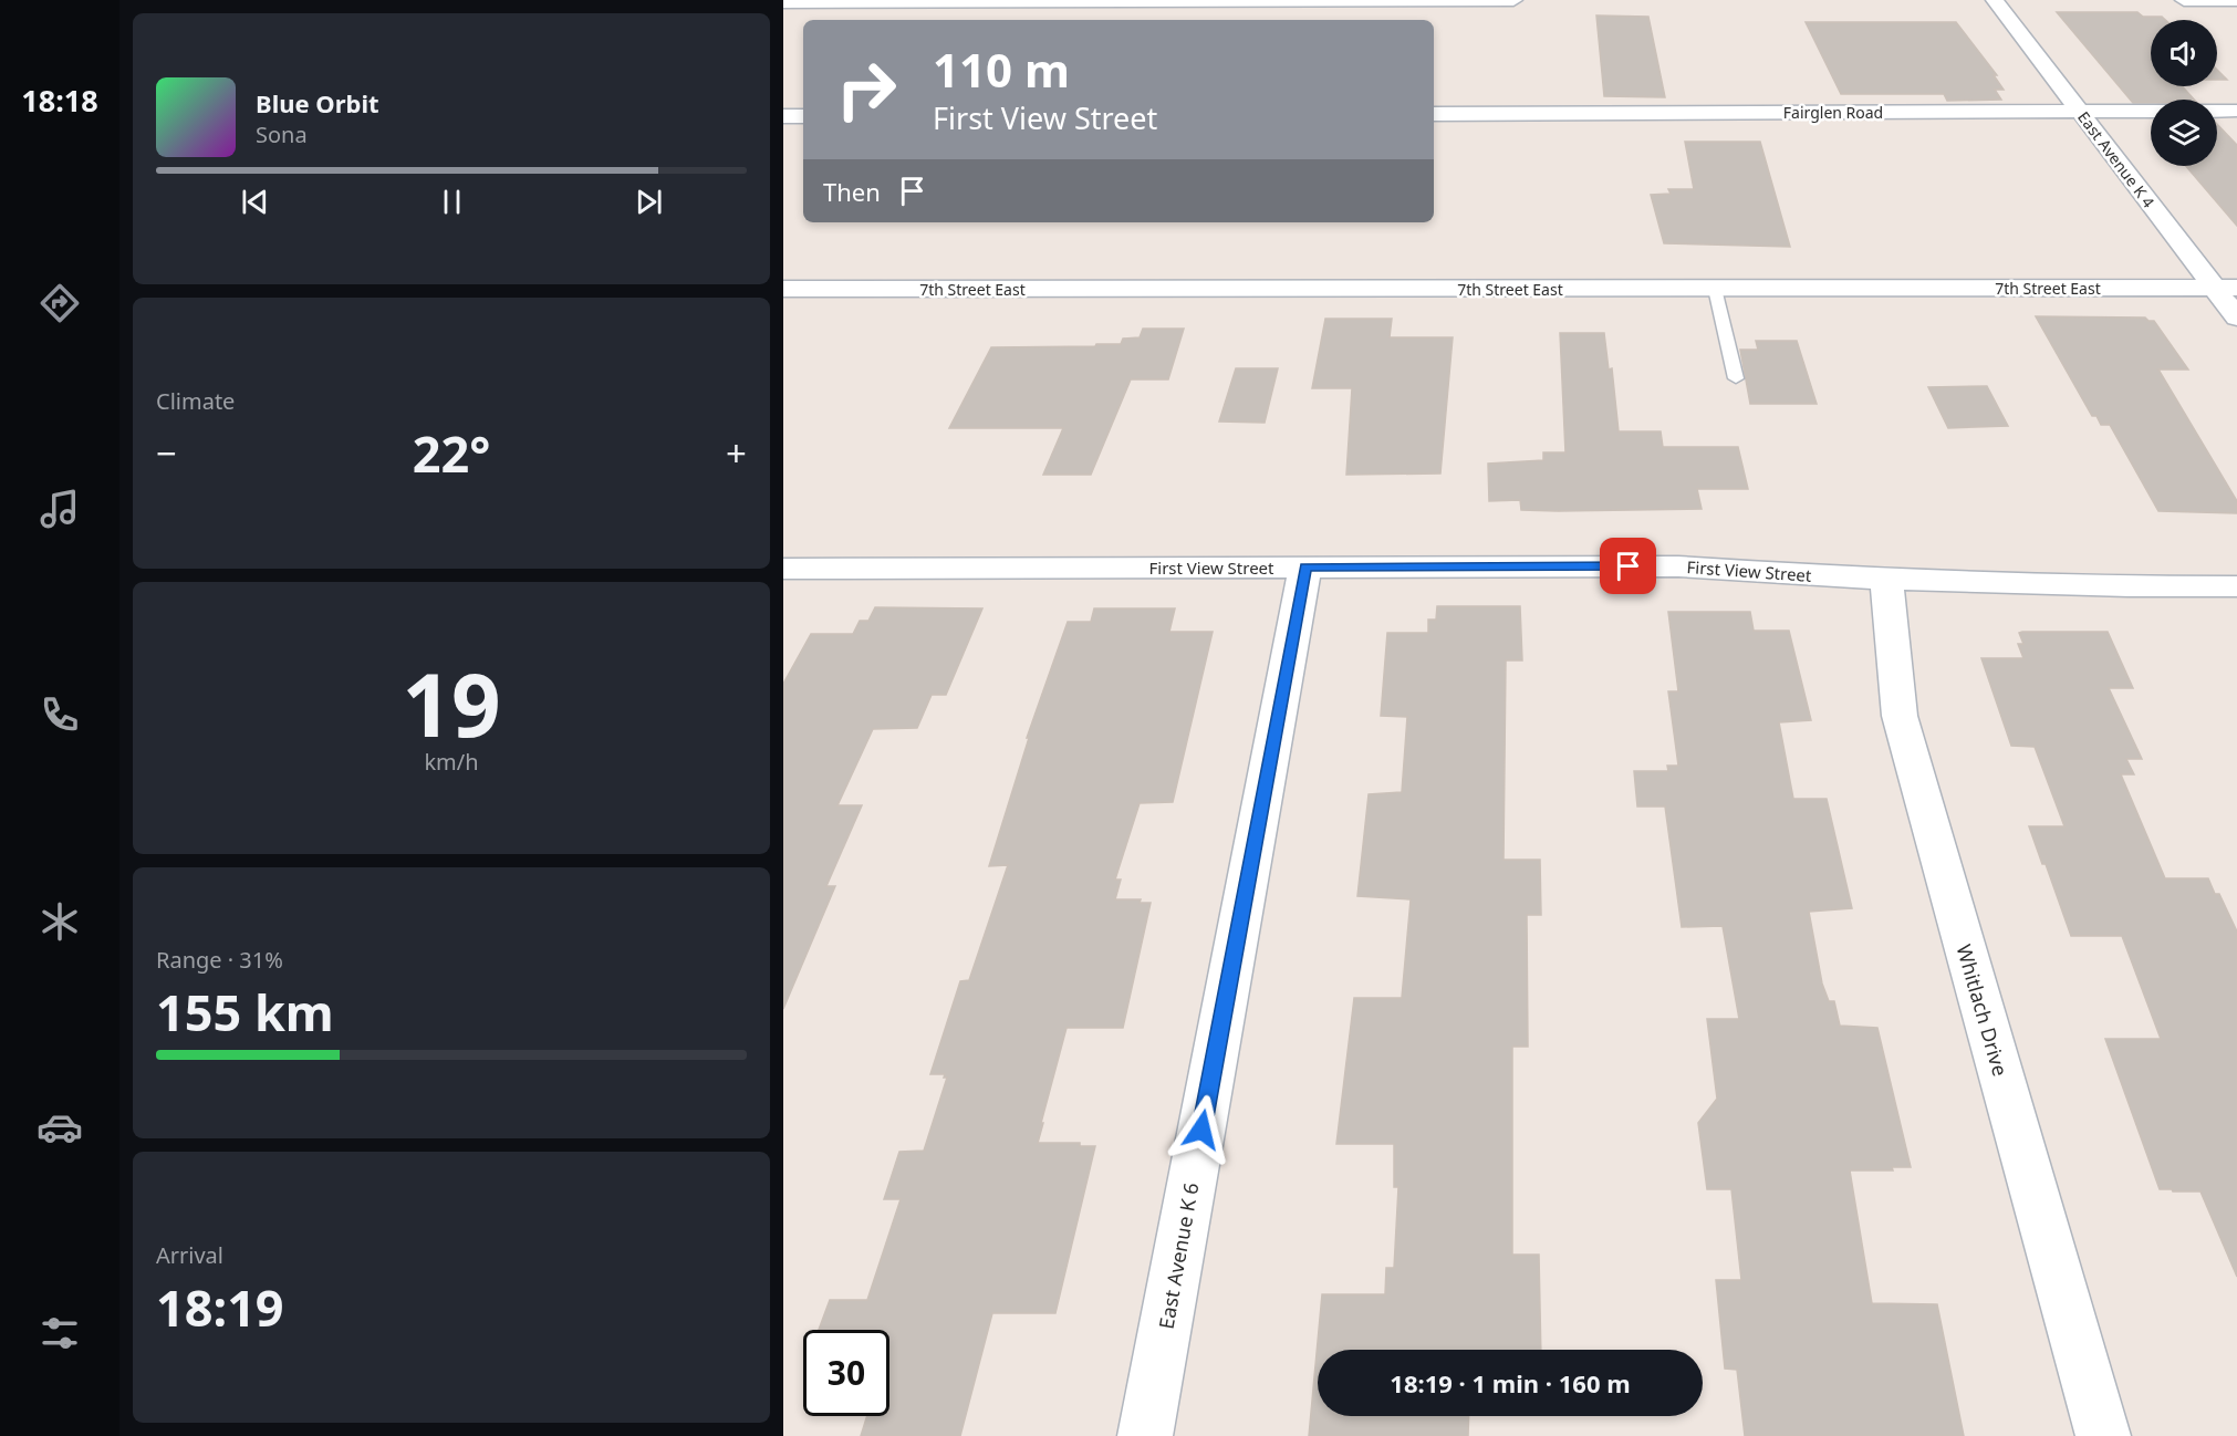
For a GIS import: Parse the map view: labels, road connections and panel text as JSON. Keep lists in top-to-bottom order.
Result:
{
  "streets": {
    "street": [
      "Fairglen Road",
      "East Avenue K 4",
      "7th Street East",
      "First View Street",
      "Whitlach Drive",
      "East Avenue K 6"
    ]
  },
  "crossings": [
    ["Fairglen Road", "East Avenue K 4"],
    ["East Avenue K 4", "7th Street East"],
    ["First View Street", "Whitlach Drive"],
    ["First View Street", "East Avenue K 6"]
  ],
  "page": {
    "tabs": "18:18",
    "turn": ["110 m", "First View Street"],
    "song": ["Blue Orbit", "Sona"],
    "then": "Then",
    "tile": [
      "Climate",
      ["19", "km/h"],
      ["Range · 31%", "155 km"],
      ["Arrival", "18:19"]
    ],
    "heat": ["−", "22°", "+"],
    "limit": "30",
    "trip": "18:19 · 1 min · 160 m"
  }
}
